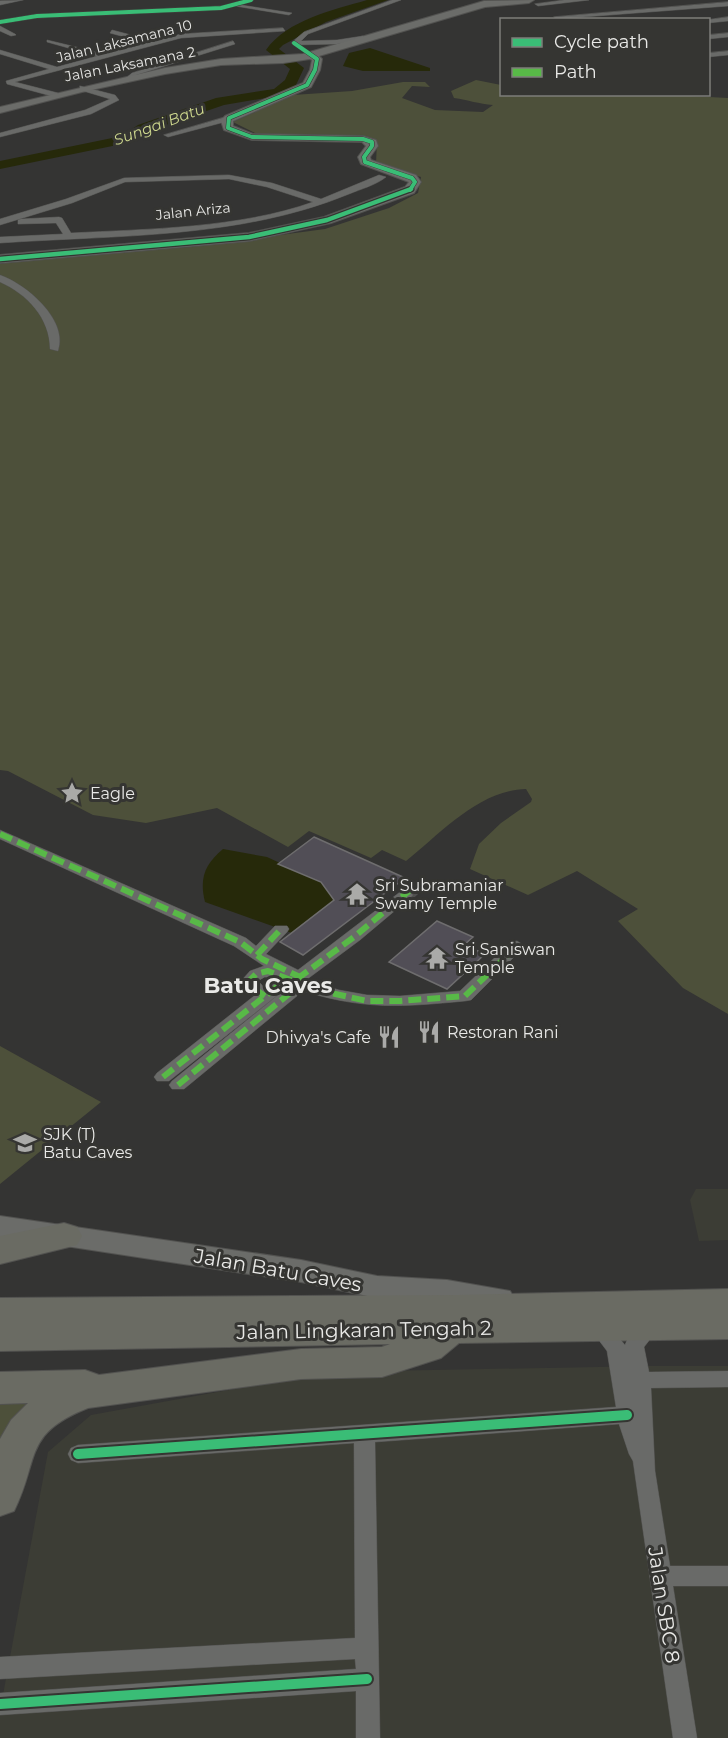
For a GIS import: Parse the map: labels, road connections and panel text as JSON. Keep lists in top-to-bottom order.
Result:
{
  "streets": {
    "highway": ["Jalan Lingkaran Tengah 2"],
    "street": [
      "Jalan Laksamana 10",
      "Jalan Laksamana 2",
      "Jalan Ariza",
      "Jalan Batu Caves",
      "Jalan SBC 8"
    ]
  },
  "crossings": [
    ["Jalan Batu Caves", "Jalan Lingkaran Tengah 2"],
    ["Jalan Lingkaran Tengah 2", "Jalan SBC 8"]
  ],
  "districts": ["Batu Caves"],
  "water": ["Sungai Batu"],
  "places": {
    "place": ["Eagle"],
    "temple": ["Sri Subramaniar Swamy Temple", "Sri Saniswan Temple"],
    "restaurant": ["Restoran Rani", "Dhivya's Cafe"],
    "school or university": ["SJK (T) Batu Caves"]
  },
  "legend": ["Cycle path", "Path"]
}
